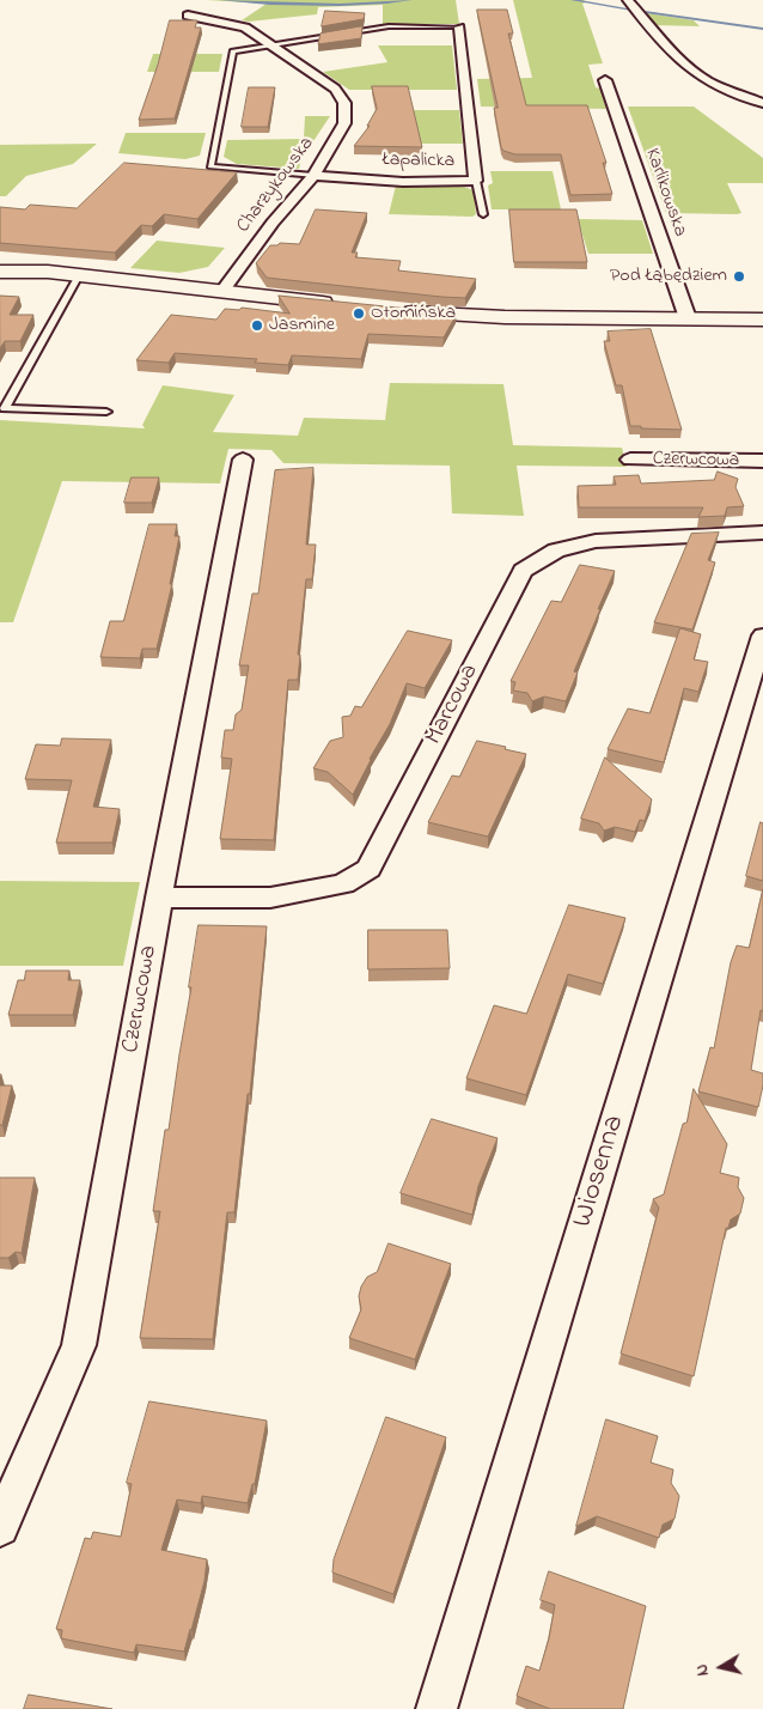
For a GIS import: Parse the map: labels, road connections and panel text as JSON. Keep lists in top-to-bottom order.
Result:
{
  "streets": {
    "street": [
      "Łapalicka",
      "Charzykowska",
      "Karlikowska",
      "Czerwcowa",
      "Marcowa",
      "Wiosenna"
    ]
  },
  "crossings": [
    ["Łapalicka", "Charzykowska"],
    ["Czerwcowa", "Marcowa"]
  ],
  "places": ["Pod Łąbędziem", "Otomińska", "Jasmine"],
  "north": "left"
}
